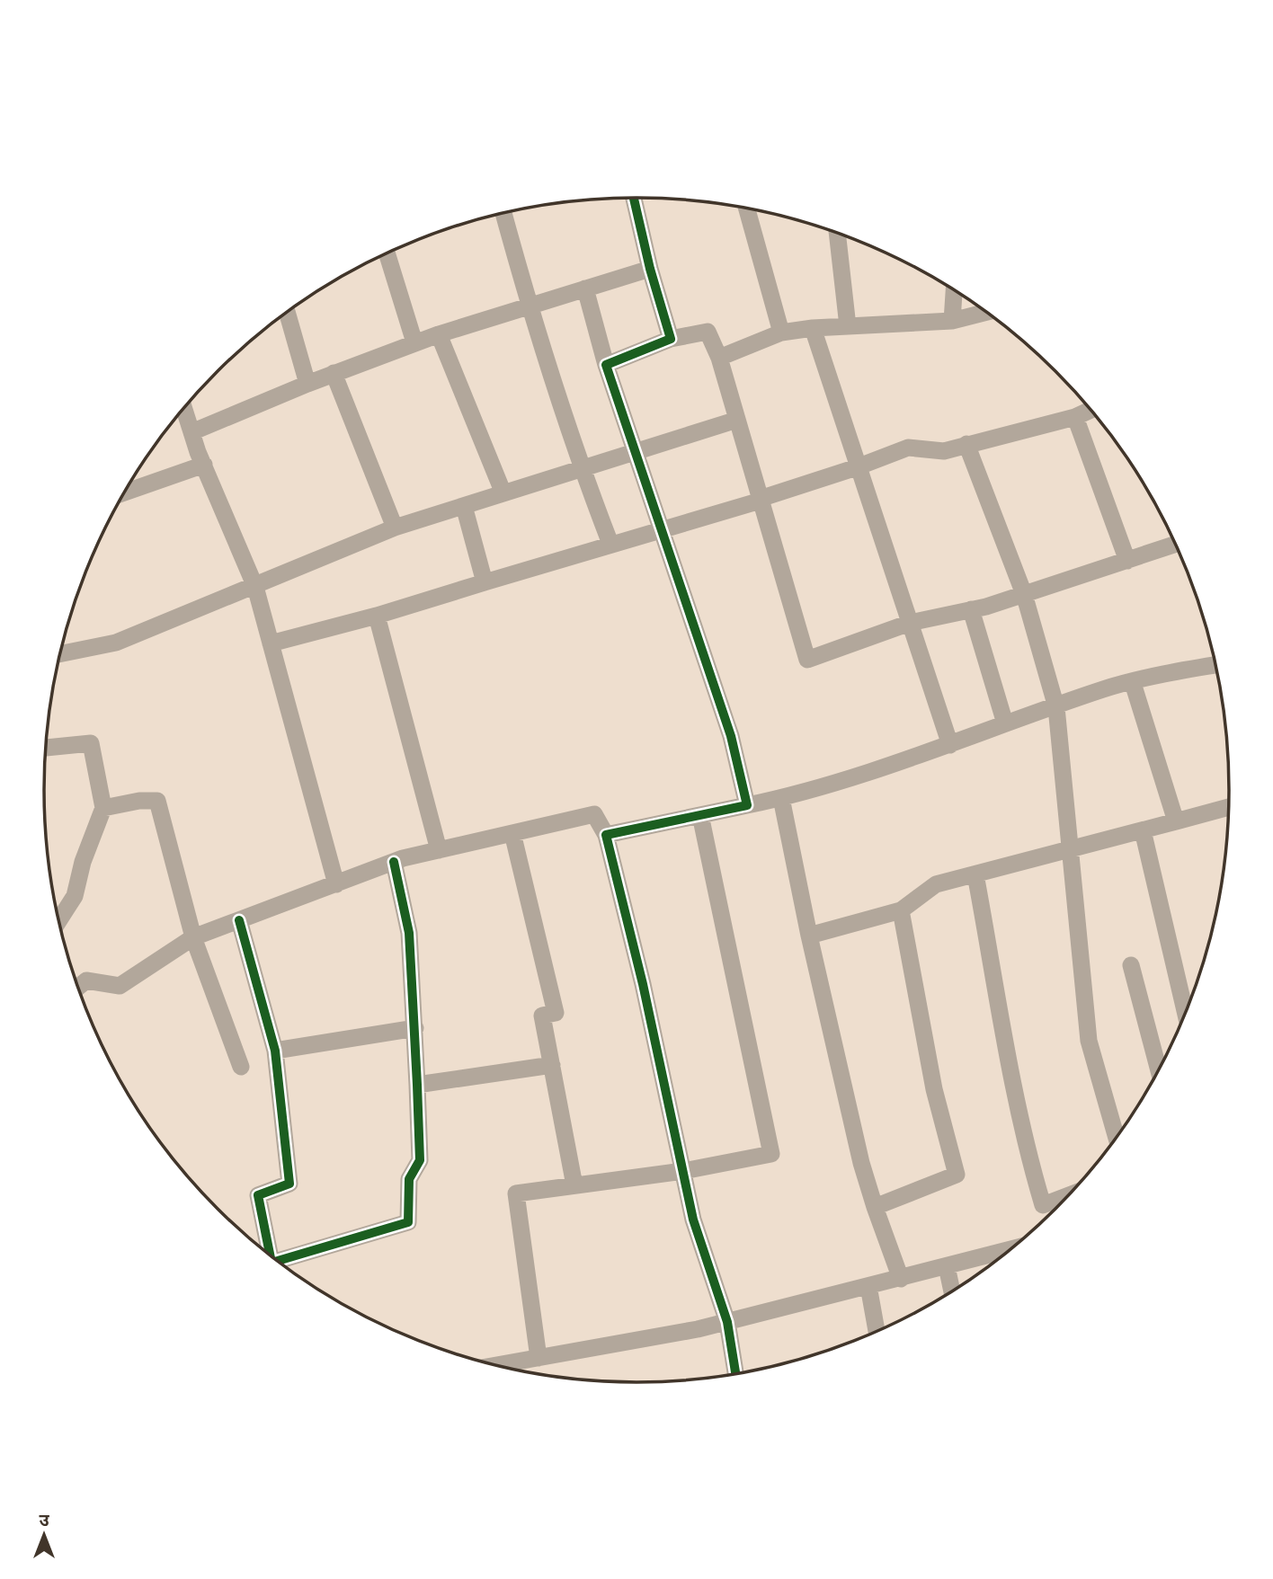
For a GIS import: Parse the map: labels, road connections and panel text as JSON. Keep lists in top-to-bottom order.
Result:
{
  "north": "top"
}
